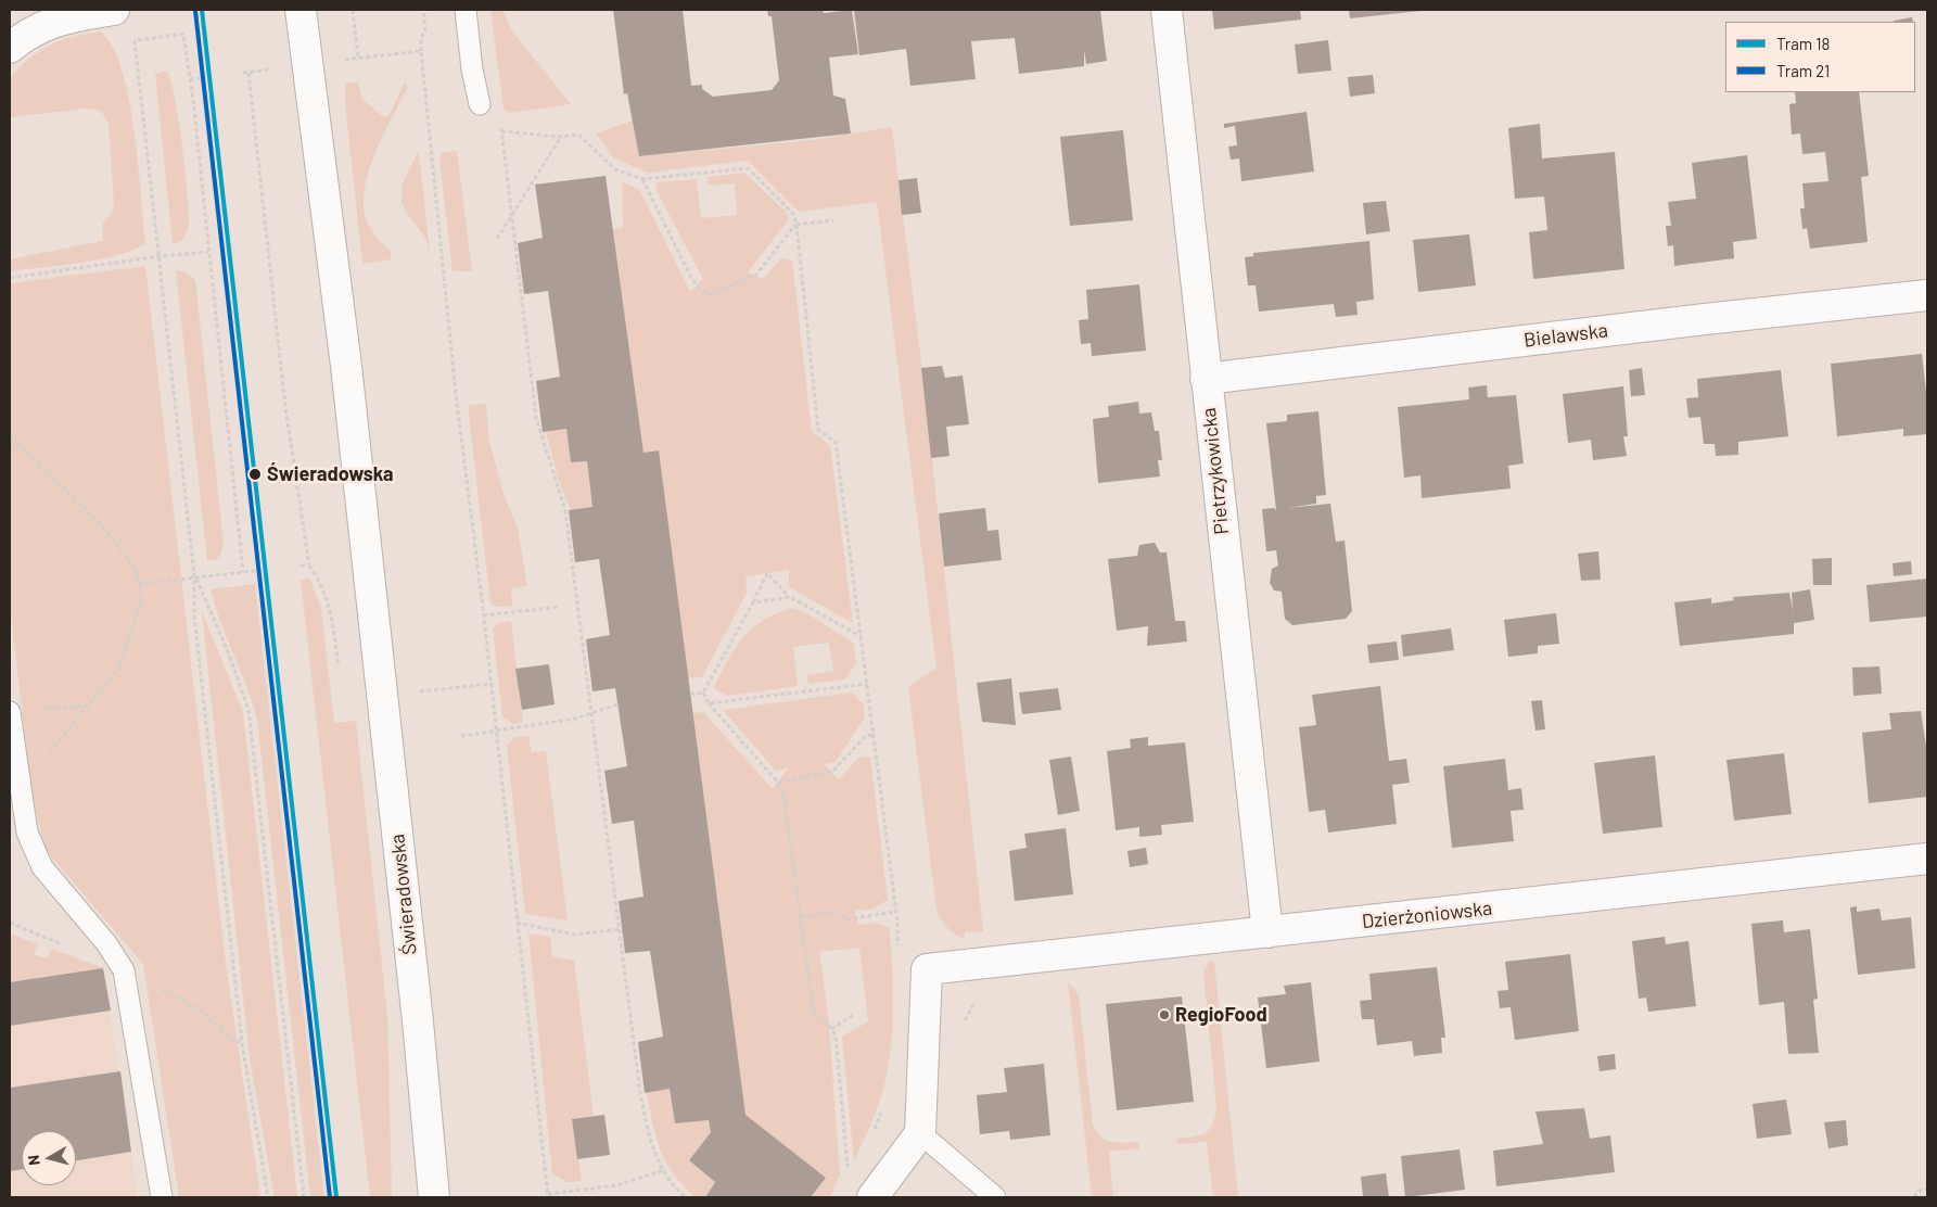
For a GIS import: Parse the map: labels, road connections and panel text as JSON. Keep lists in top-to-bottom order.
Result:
{
  "streets": {
    "street": [
      "Bielawska",
      "Pietrzykowicka",
      "Świeradowska",
      "Dzierżoniowska"
    ]
  },
  "crossings": [
    ["Bielawska", "Pietrzykowicka"],
    ["Pietrzykowicka", "Dzierżoniowska"]
  ],
  "places": ["Świeradowska", "RegioFood"],
  "lines": ["tram line 18", "tram line 21"],
  "legend": ["Tram 18", "Tram 21"],
  "north": "left"
}
